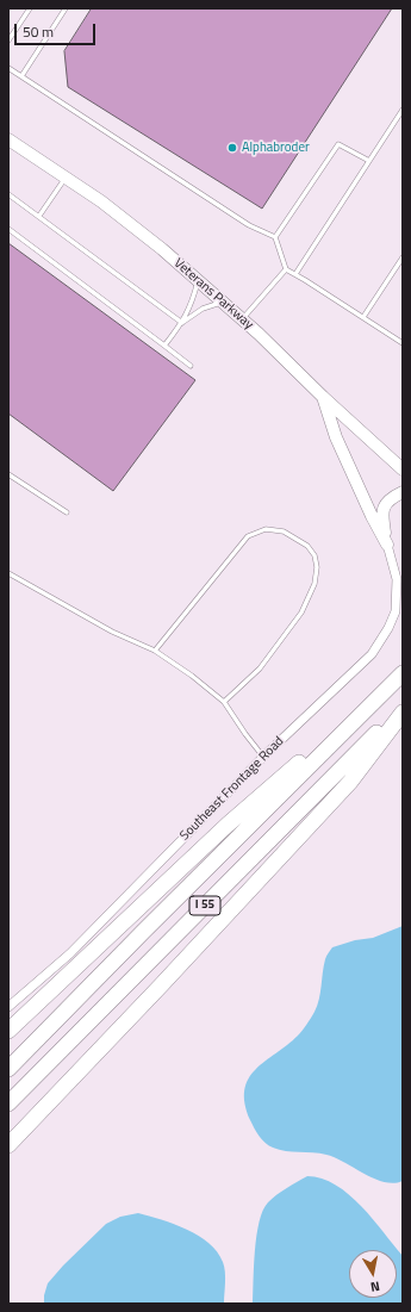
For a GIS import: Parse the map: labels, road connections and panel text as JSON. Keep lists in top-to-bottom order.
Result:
{
  "streets": {
    "highway": ["I 55"],
    "main road": ["Veterans Parkway"],
    "street": ["Southeast Frontage Road"]
  },
  "places": ["Alphabroder"],
  "scale_bar": "50 m",
  "north": "bottom"
}
